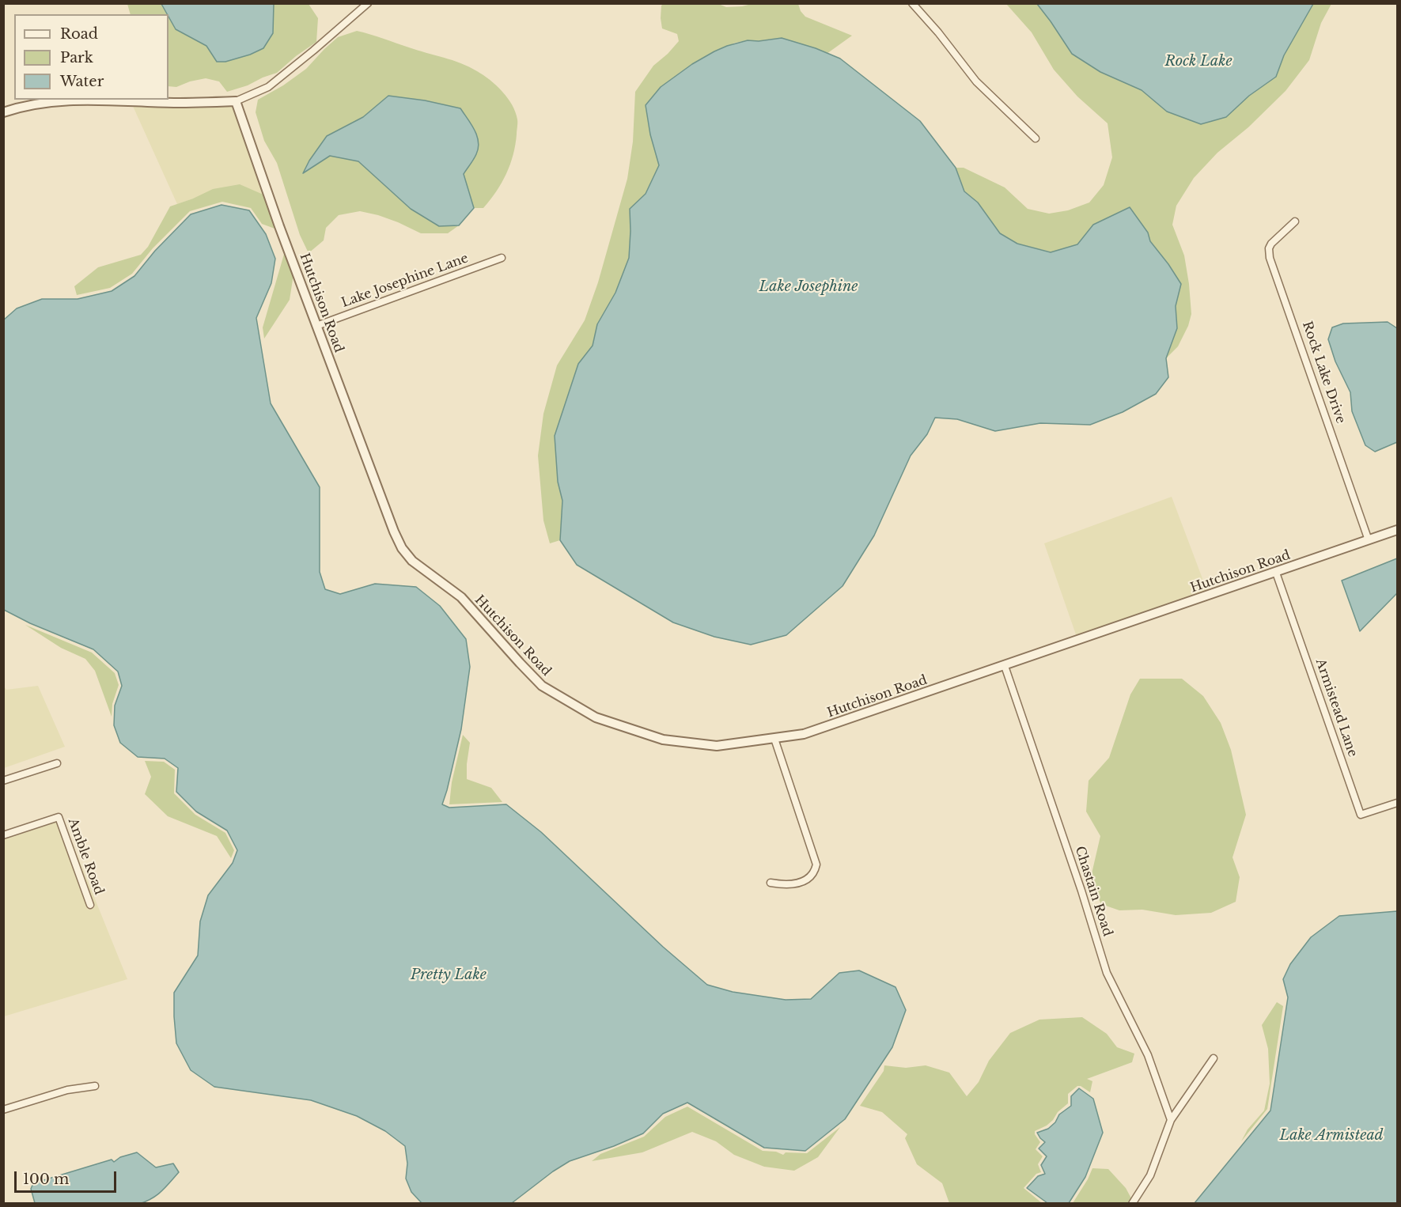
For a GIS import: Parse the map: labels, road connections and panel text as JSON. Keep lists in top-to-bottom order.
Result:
{
  "streets": {
    "street": [
      "Lake Josephine Lane",
      "Hutchison Road",
      "Rock Lake Drive",
      "Armistead Lane",
      "Amble Road",
      "Chastain Road"
    ]
  },
  "crossings": [
    ["Lake Josephine Lane", "Hutchison Road"],
    ["Hutchison Road", "Rock Lake Drive"],
    ["Hutchison Road", "Armistead Lane"],
    ["Hutchison Road", "Chastain Road"]
  ],
  "water": [
    "Rock Lake",
    "Lake Josephine",
    "Pretty Lake",
    "Lake Armistead"
  ],
  "legend": ["Road", "Park", "Water"],
  "scale_bar": "100 m"
}
